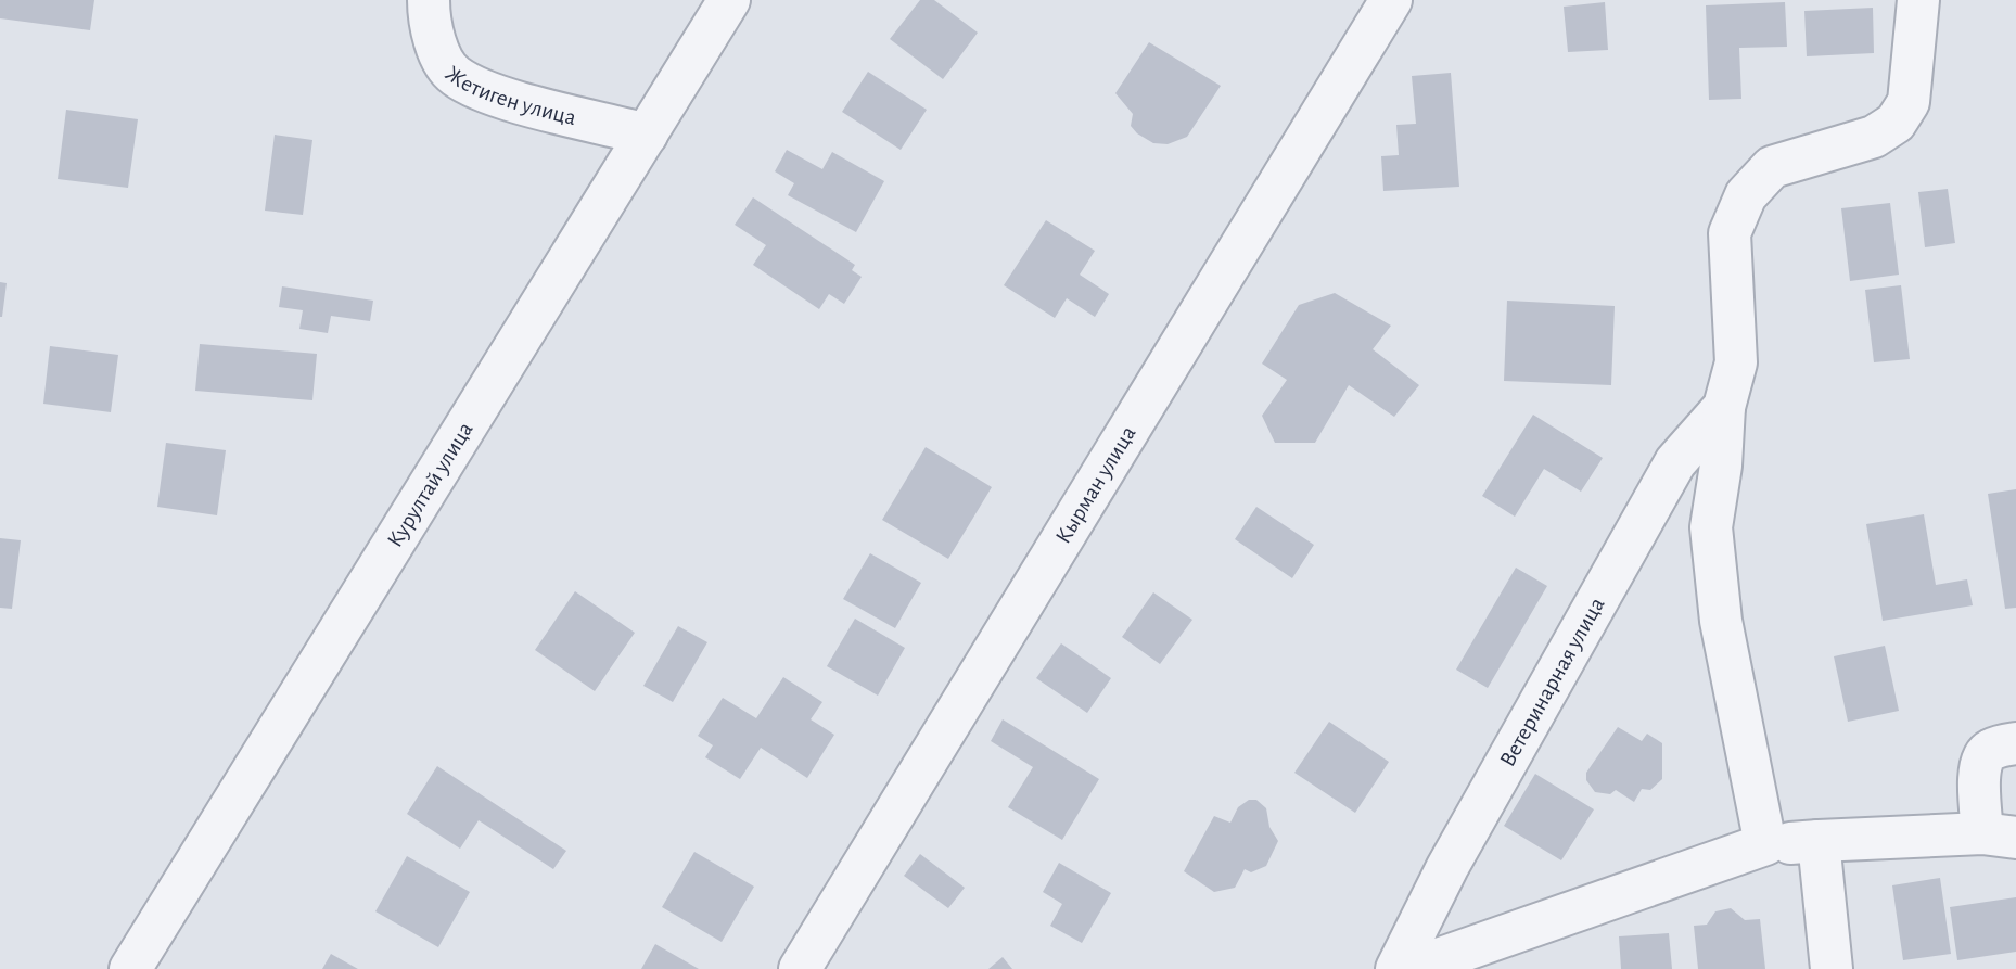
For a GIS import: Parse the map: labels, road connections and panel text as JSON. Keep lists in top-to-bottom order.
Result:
{
  "streets": {
    "street": [
      "Жетиген улица",
      "Кырман улица",
      "Курултай улица",
      "Ветеринарная улица"
    ]
  },
  "crossings": [
    ["Жетиген улица", "Курултай улица"]
  ]
}
